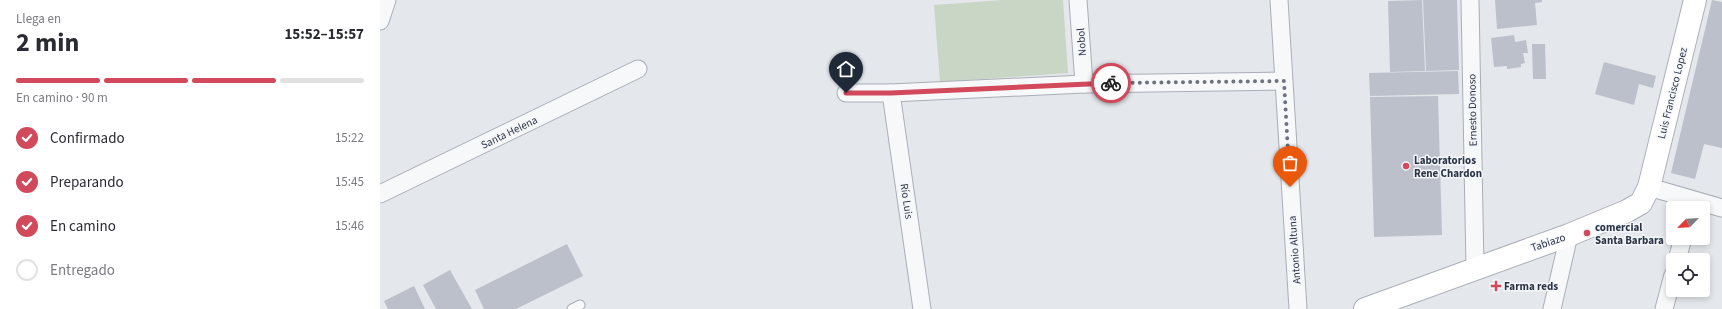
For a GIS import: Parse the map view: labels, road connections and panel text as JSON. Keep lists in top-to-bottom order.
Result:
{
  "streets": {
    "street": [
      "Nobol",
      "Luis Francisco Lopez",
      "Ernesto Donoso",
      "Santa Helena",
      "Río Luis",
      "Tabiazo",
      "Antonio Altuna"
    ]
  },
  "crossings": [
    ["Luis Francisco Lopez", "Tabiazo"],
    ["Ernesto Donoso", "Tabiazo"]
  ],
  "places": {
    "other": ["Laboratorios Rene Chardon", "comercial Santa Barbara"],
    "health": ["Farma reds"]
  },
  "north": "bottom left",
  "page": {
    "heading": ["2 min", "Llega en", "15:52–15:57"],
    "bar": "En camino · 90 m",
    "list": [
      ["Confirmado", "15:22"],
      ["Preparando", "15:45"],
      ["En camino", "15:46"],
      "Entregado"
    ]
  }
}
